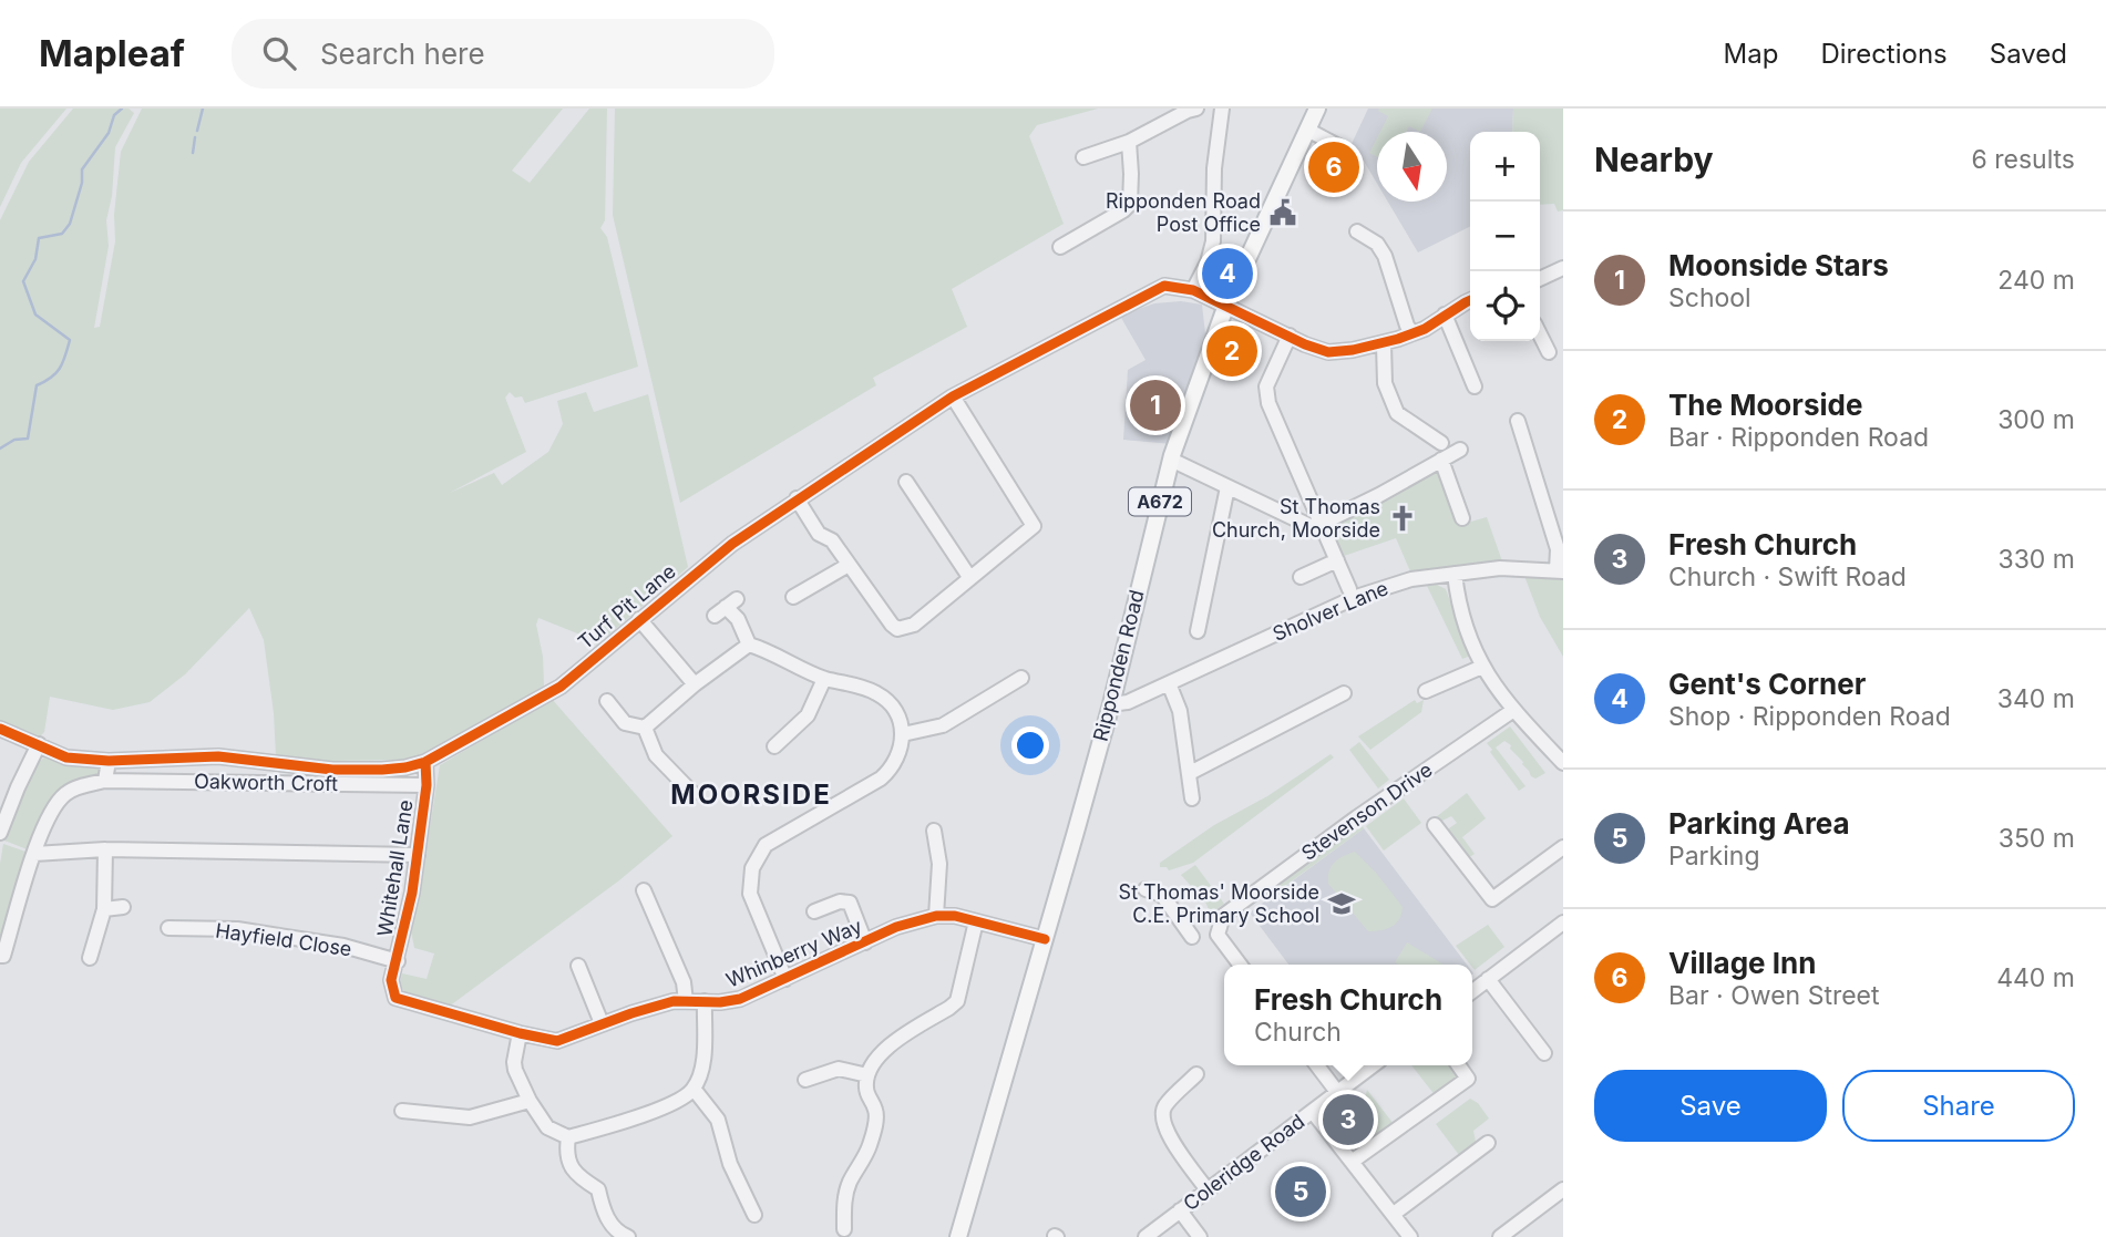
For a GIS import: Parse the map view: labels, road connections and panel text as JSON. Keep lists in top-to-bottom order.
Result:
{
  "streets": {
    "main road": ["A672", "Ripponden Road"],
    "street": [
      "Turf Pit Lane",
      "Sholver Lane",
      "Oakworth Croft",
      "Stevenson Drive",
      "Whitehall Lane",
      "Hayfield Close",
      "Whinberry Way",
      "Coleridge Road"
    ]
  },
  "crossings": [
    ["Turf Pit Lane", "Ripponden Road"],
    ["Turf Pit Lane", "Whitehall Lane"],
    ["Sholver Lane", "Ripponden Road"],
    ["Ripponden Road", "Whinberry Way"],
    ["Oakworth Croft", "Whitehall Lane"],
    ["Whitehall Lane", "Hayfield Close"],
    ["Whitehall Lane", "Whinberry Way"]
  ],
  "districts": ["MOORSIDE"],
  "places": {
    "public building": ["Ripponden Road Post Office"],
    "church": ["St Thomas Church, Moorside"],
    "school or university": ["St Thomas' Moorside C.E. Primary School"]
  },
  "north": "bottom",
  "page": {
    "header": "Mapleaf",
    "search": "Search here",
    "nav": ["Map", "Directions", "Saved"],
    "heading": ["Nearby", "6 results"],
    "map_buttons": ["+", "−"],
    "pins": [
      "6",
      "4",
      "2",
      "1",
      "3",
      "5"
    ],
    "list": [
      {
        "mark": "1",
        "name": "Moonside Stars",
        "note": "School",
        "value": "240 m"
      },
      {
        "mark": "2",
        "name": "The Moorside",
        "note": "Bar · Ripponden Road",
        "value": "300 m"
      },
      {
        "mark": "3",
        "name": "Fresh Church",
        "note": "Church · Swift Road",
        "value": "330 m"
      },
      {
        "mark": "4",
        "name": "Gent's Corner",
        "note": "Shop · Ripponden Road",
        "value": "340 m"
      },
      {
        "mark": "5",
        "name": "Parking Area",
        "note": "Parking",
        "value": "350 m"
      },
      {
        "mark": "6",
        "name": "Village Inn",
        "note": "Bar · Owen Street",
        "value": "440 m"
      }
    ],
    "popup": ["Fresh Church", "Church"],
    "buttons": ["Save", "Share"]
  }
}
